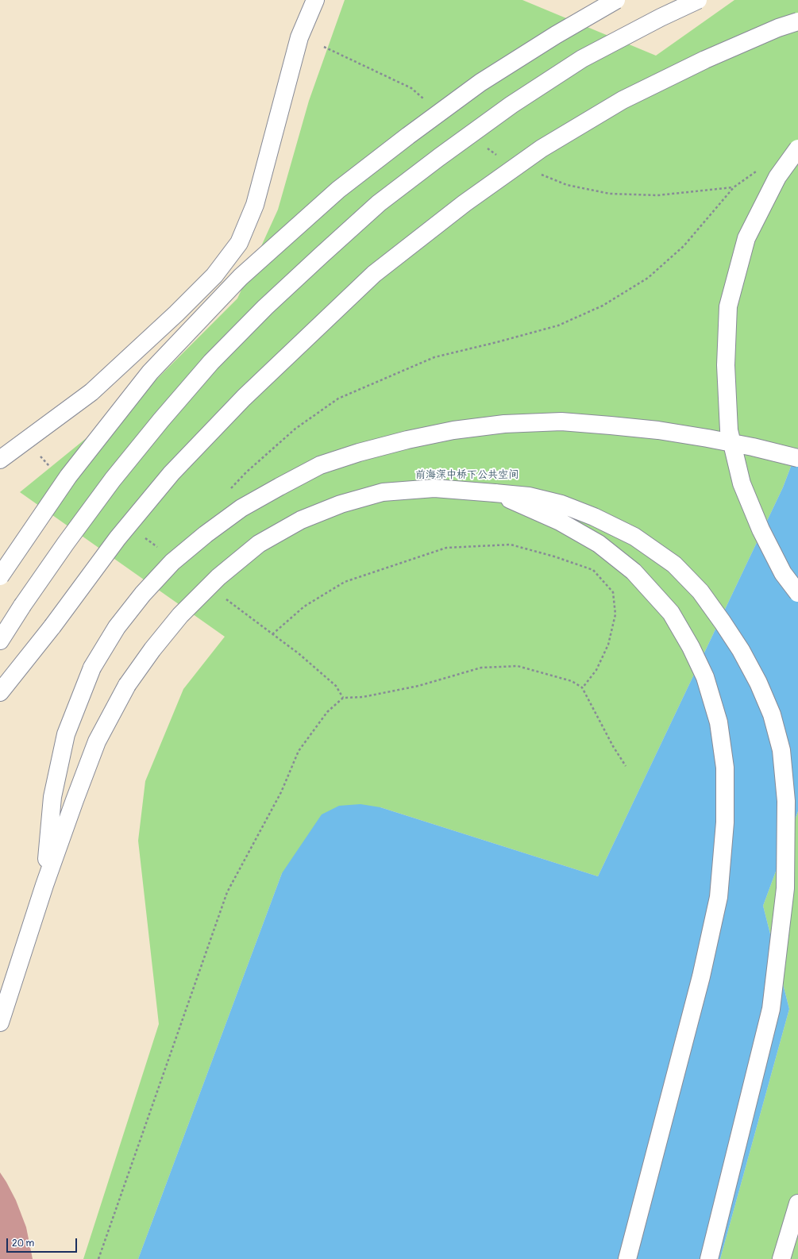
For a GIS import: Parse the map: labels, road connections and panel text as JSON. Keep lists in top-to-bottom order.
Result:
{
  "parks": ["前海深中桥下公共空间"],
  "scale_bar": "20 m"
}
